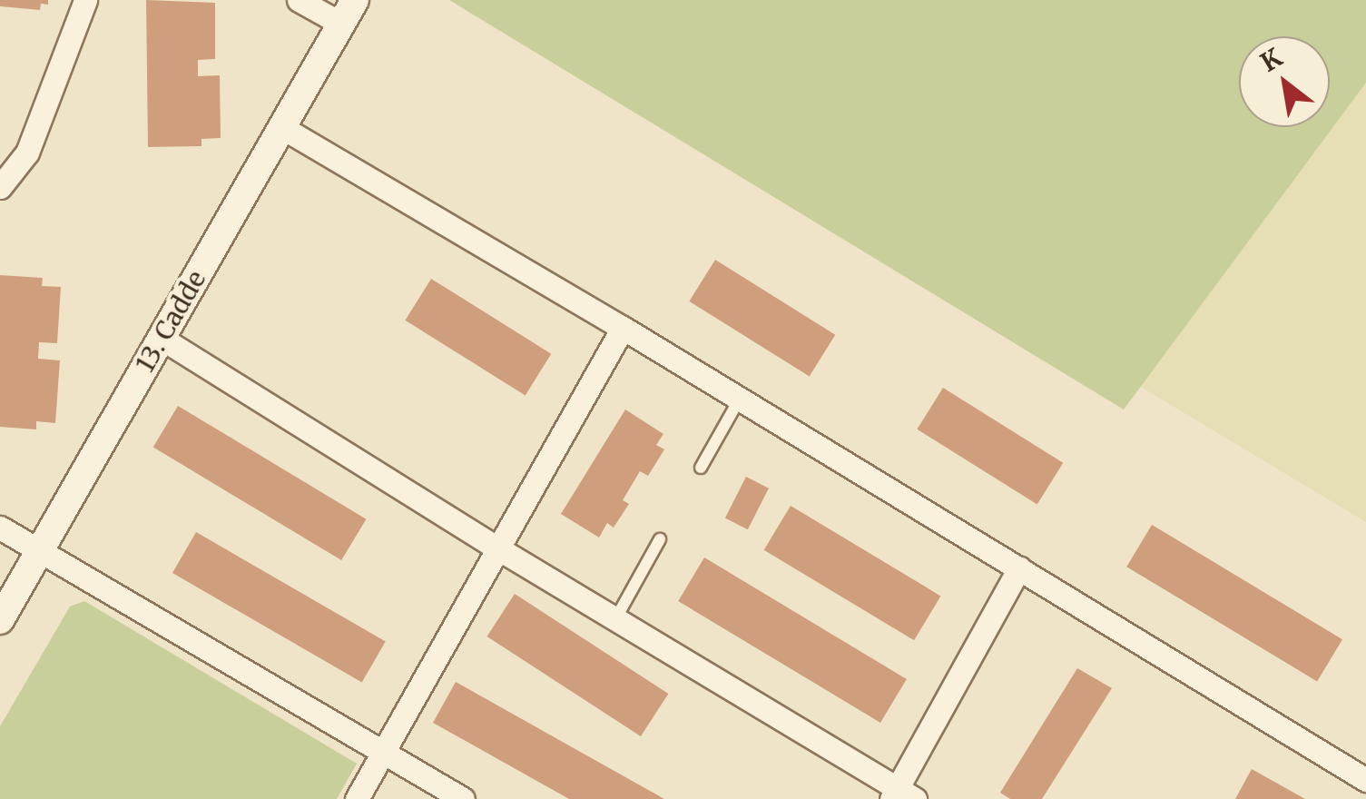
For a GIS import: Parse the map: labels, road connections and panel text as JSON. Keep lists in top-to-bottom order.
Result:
{
  "streets": {
    "street": ["13. Cadde"]
  },
  "north": "top left"
}
